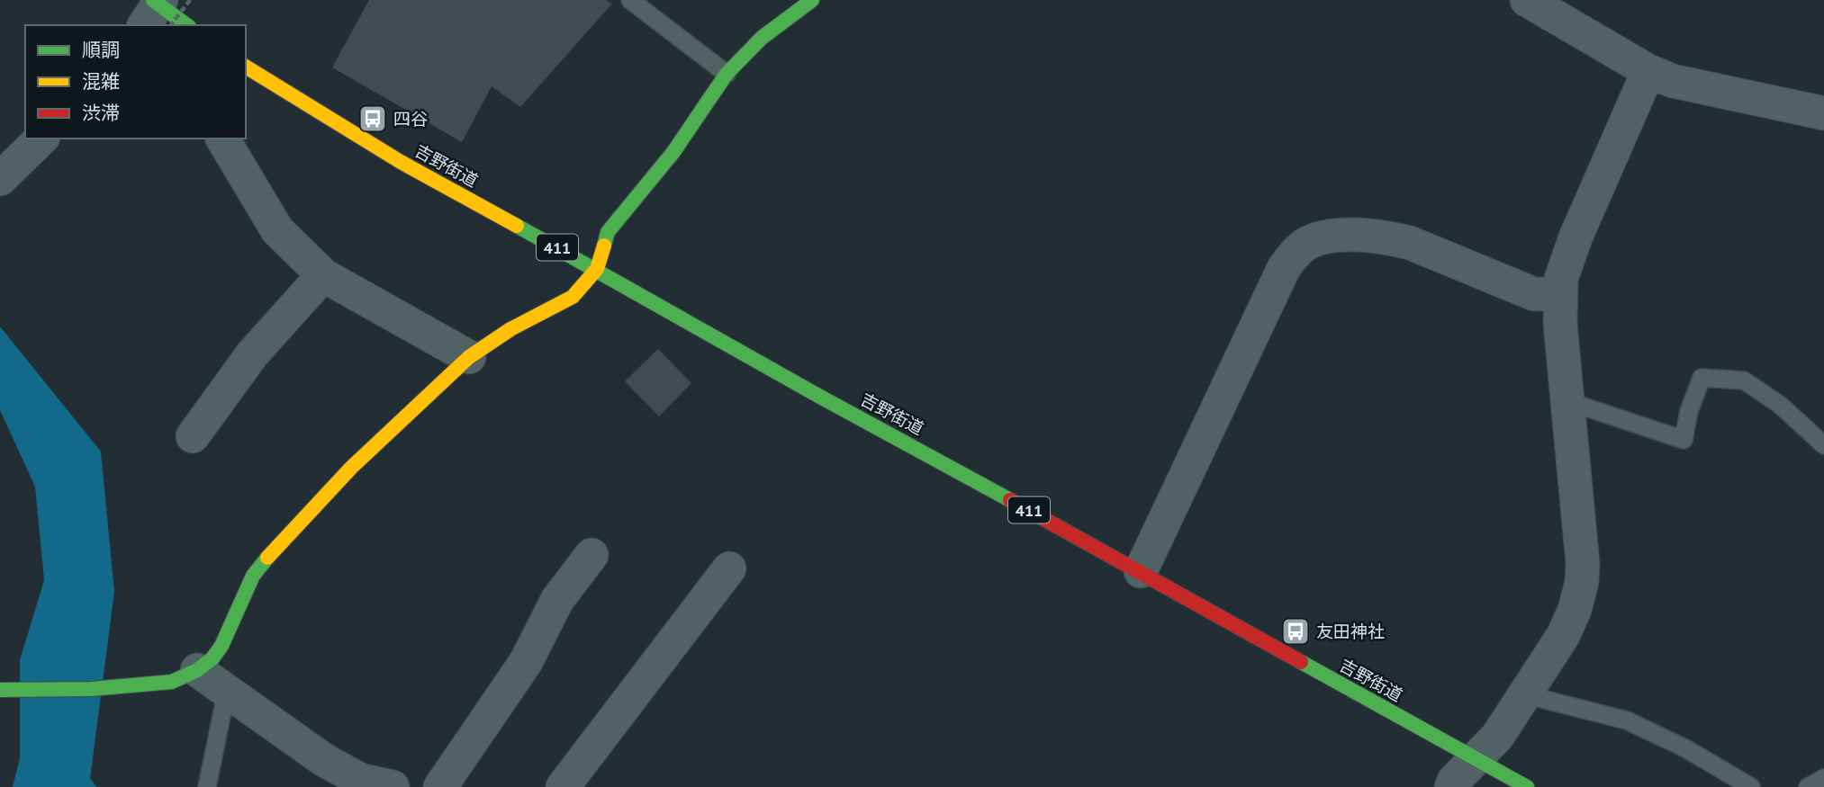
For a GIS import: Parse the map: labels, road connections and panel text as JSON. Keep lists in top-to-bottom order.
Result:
{
  "streets": {
    "main road": ["吉野街道", "411"]
  },
  "places": {
    "bus stop": ["四谷", "友田神社"]
  },
  "legend": ["順調", "混雑", "渋滞"]
}
